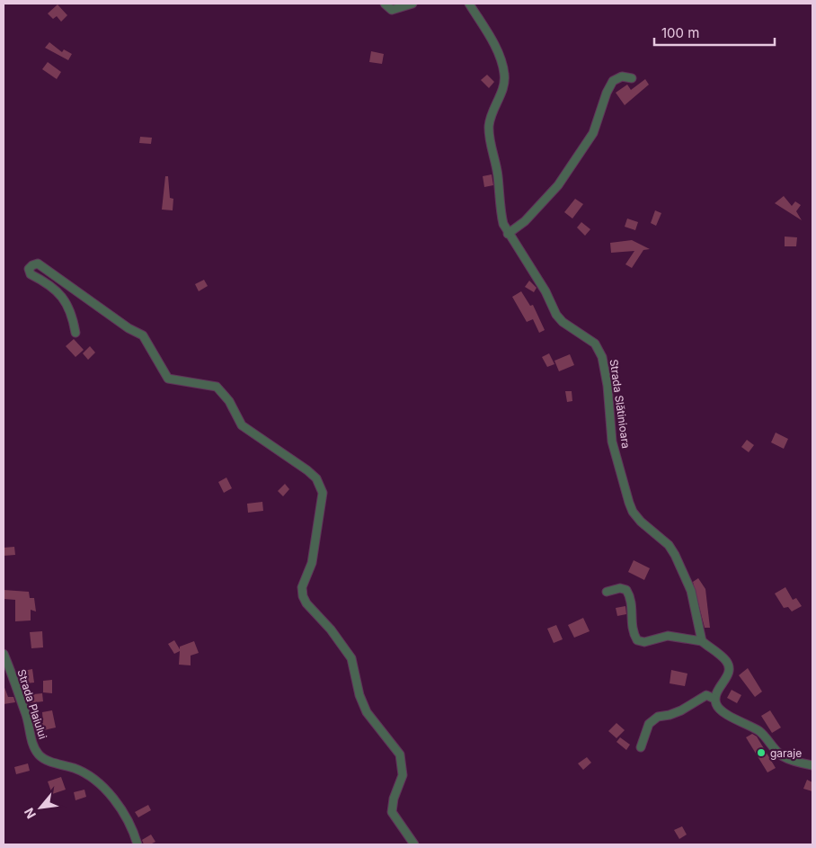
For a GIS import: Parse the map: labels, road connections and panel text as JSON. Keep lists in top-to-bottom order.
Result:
{
  "streets": {
    "street": ["Strada Slătinioara", "Strada Plaiului"]
  },
  "places": ["garaje"],
  "scale_bar": "100 m",
  "north": "bottom left"
}
